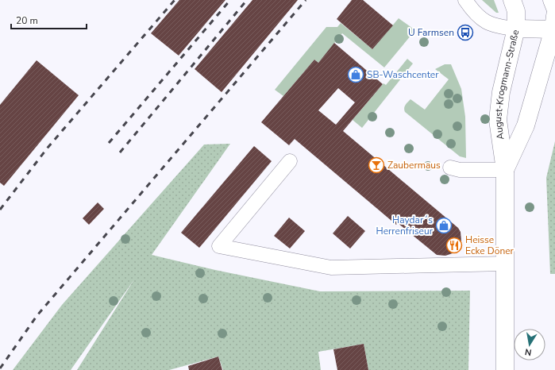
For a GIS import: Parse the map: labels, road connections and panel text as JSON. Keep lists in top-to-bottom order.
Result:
{
  "streets": {
    "main road": ["August-Krogmann-Straße"]
  },
  "places": {
    "bus stop": ["U Farmsen"],
    "shop": ["SB-Waschcenter", "Haydar´s Herrenfriseur"],
    "bar": ["Zaubermaus"],
    "restaurant": ["Heisse Ecke Döner"]
  },
  "scale_bar": "20 m",
  "north": "bottom"
}
